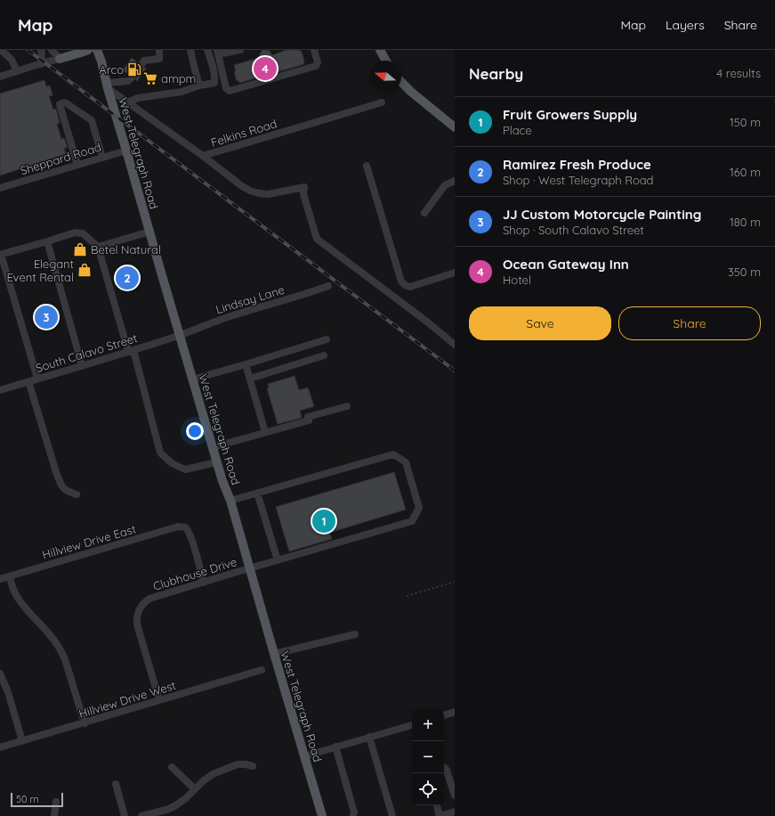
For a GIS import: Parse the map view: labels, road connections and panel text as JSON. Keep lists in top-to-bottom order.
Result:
{
  "streets": {
    "main road": ["West Telegraph Road"],
    "street": [
      "Felkins Road",
      "Sheppard Road",
      "Lindsay Lane",
      "South Calavo Street",
      "Hillview Drive East",
      "Clubhouse Drive",
      "Hillview Drive West"
    ]
  },
  "crossings": [
    ["Felkins Road", "West Telegraph Road"],
    ["West Telegraph Road", "Sheppard Road"],
    ["West Telegraph Road", "Lindsay Lane"],
    ["West Telegraph Road", "South Calavo Street"],
    ["West Telegraph Road", "Clubhouse Drive"],
    ["Lindsay Lane", "South Calavo Street"],
    ["Hillview Drive East", "Clubhouse Drive"],
    ["Clubhouse Drive", "Hillview Drive West"]
  ],
  "places": {
    "fuel station": ["Arco"],
    "supermarket": ["ampm"],
    "shop": ["Betel Natural", "Elegant Event Rental"]
  },
  "scale_bar": "50 m",
  "north": "left",
  "page": {
    "header": "Map",
    "nav": ["Map", "Layers", "Share"],
    "heading": ["Nearby", "4 results"],
    "pins": [
      "4",
      "2",
      "3",
      "1"
    ],
    "list": [
      {
        "mark": "1",
        "name": "Fruit Growers Supply",
        "note": "Place",
        "value": "150 m"
      },
      {
        "mark": "2",
        "name": "Ramirez Fresh Produce",
        "note": "Shop · West Telegraph Road",
        "value": "160 m"
      },
      {
        "mark": "3",
        "name": "JJ Custom Motorcycle Painting",
        "note": "Shop · South Calavo Street",
        "value": "180 m"
      },
      {
        "mark": "4",
        "name": "Ocean Gateway Inn",
        "note": "Hotel",
        "value": "350 m"
      }
    ],
    "buttons": ["Save", "Share"],
    "map_buttons": ["+", "−"],
    "scale": "50 m"
  }
}
